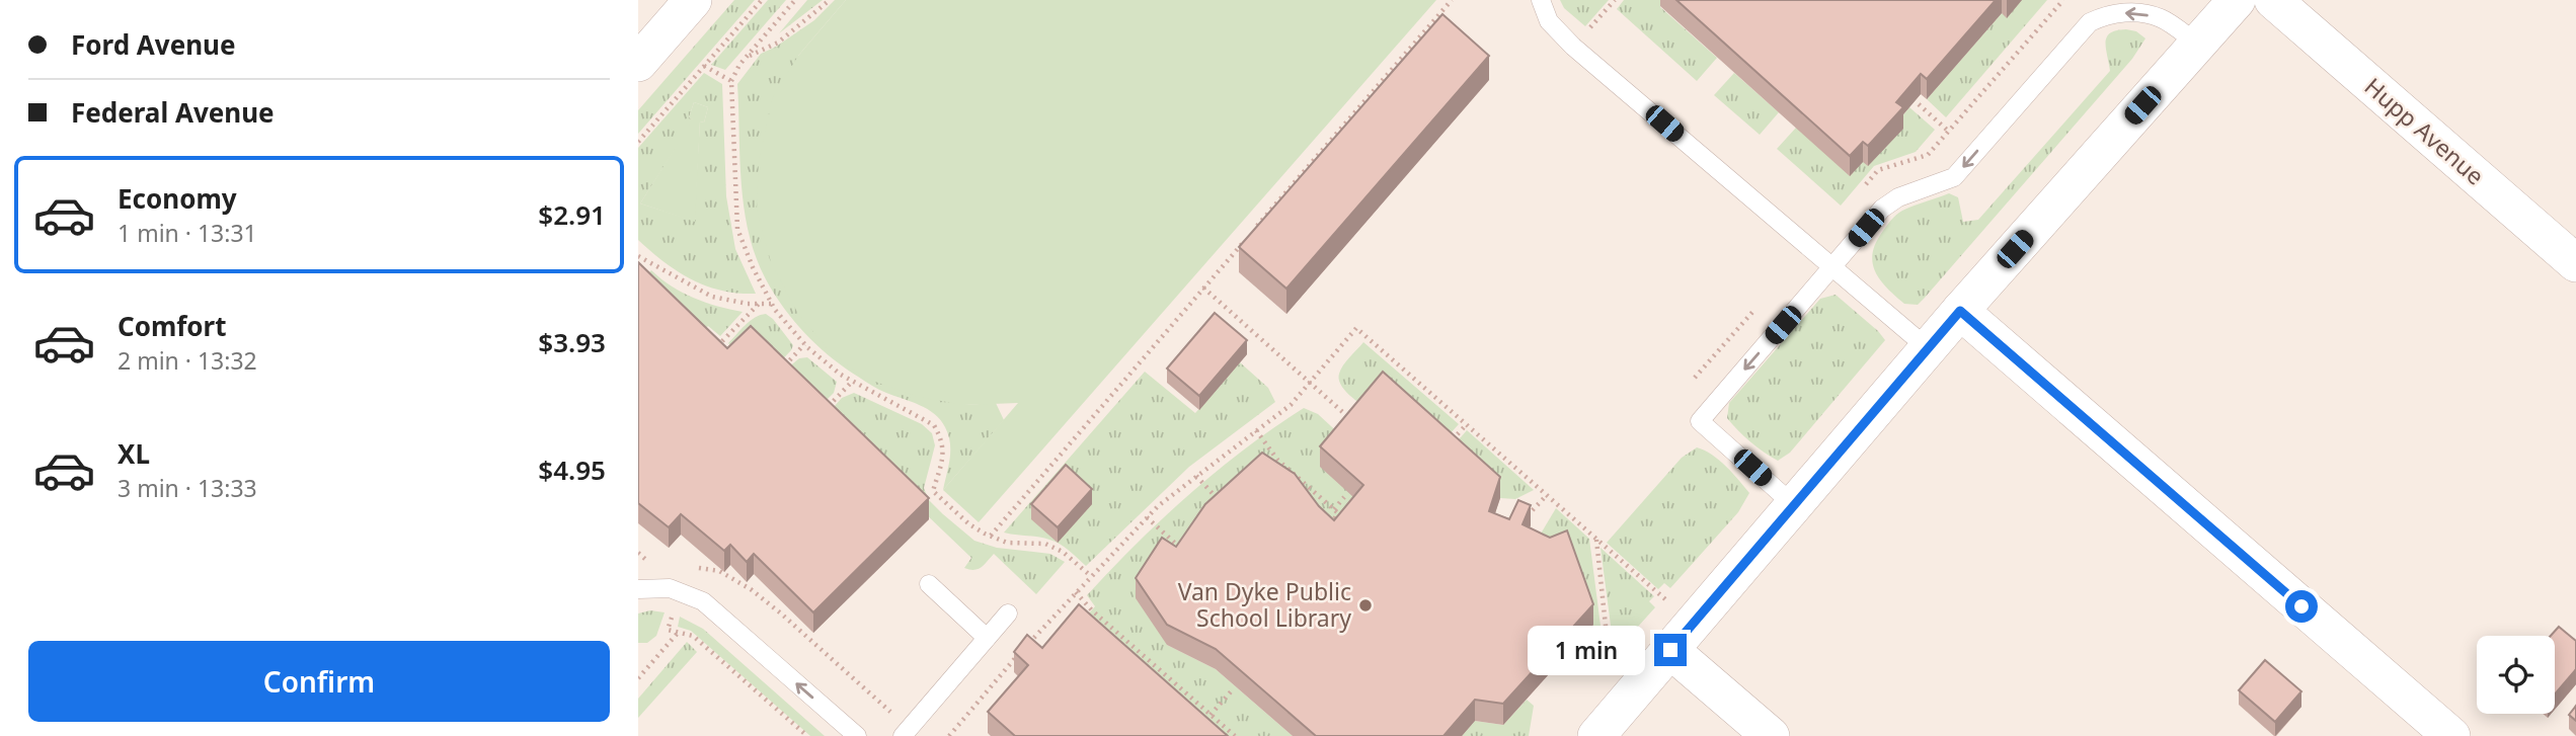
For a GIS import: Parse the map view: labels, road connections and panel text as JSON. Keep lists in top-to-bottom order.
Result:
{
  "streets": {
    "street": ["Hupp Avenue"]
  },
  "places": ["Van Dyke Public School Library"],
  "page": {
    "banner": ["Ford Avenue", "Federal Avenue"],
    "list": [
      {
        "name": "Economy",
        "note": "1 min · 13:31",
        "value": "$2.91"
      },
      {
        "name": "Comfort",
        "note": "2 min · 13:32",
        "value": "$3.93"
      },
      {
        "name": "XL",
        "note": "3 min · 13:33",
        "value": "$4.95"
      }
    ],
    "bubble": "1 min",
    "buttons": "Confirm"
  }
}
